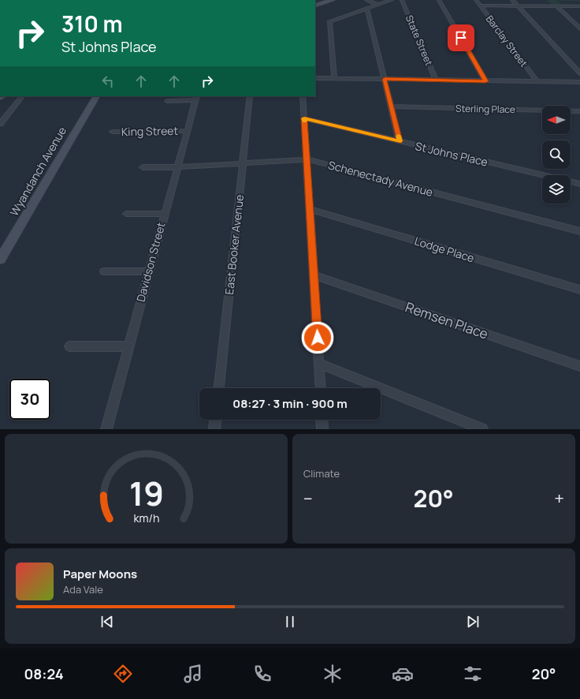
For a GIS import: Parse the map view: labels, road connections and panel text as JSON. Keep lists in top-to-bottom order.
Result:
{
  "streets": {
    "street": [
      "State Street",
      "Barclay Street",
      "Sterling Place",
      "King Street",
      "St Johns Place",
      "Wyandanch Avenue",
      "Schenectady Avenue",
      "East Booker Avenue",
      "Lodge Place",
      "Davidson Street",
      "Remsen Place"
    ]
  },
  "crossings": [
    ["King Street", "Davidson Street"],
    ["Schenectady Avenue", "East Booker Avenue"],
    ["Schenectady Avenue", "Davidson Street"]
  ],
  "north": "left",
  "page": {
    "turn": ["310 m", "St Johns Place"],
    "limit": "30",
    "trip": "08:27 · 3 min · 900 m",
    "tile": "Climate",
    "heat": ["−", "20°", "+"],
    "song": ["Paper Moons", "Ada Vale"],
    "tabs": ["08:24", "20°"],
    "gauge": ["19", "km/h"]
  }
}
